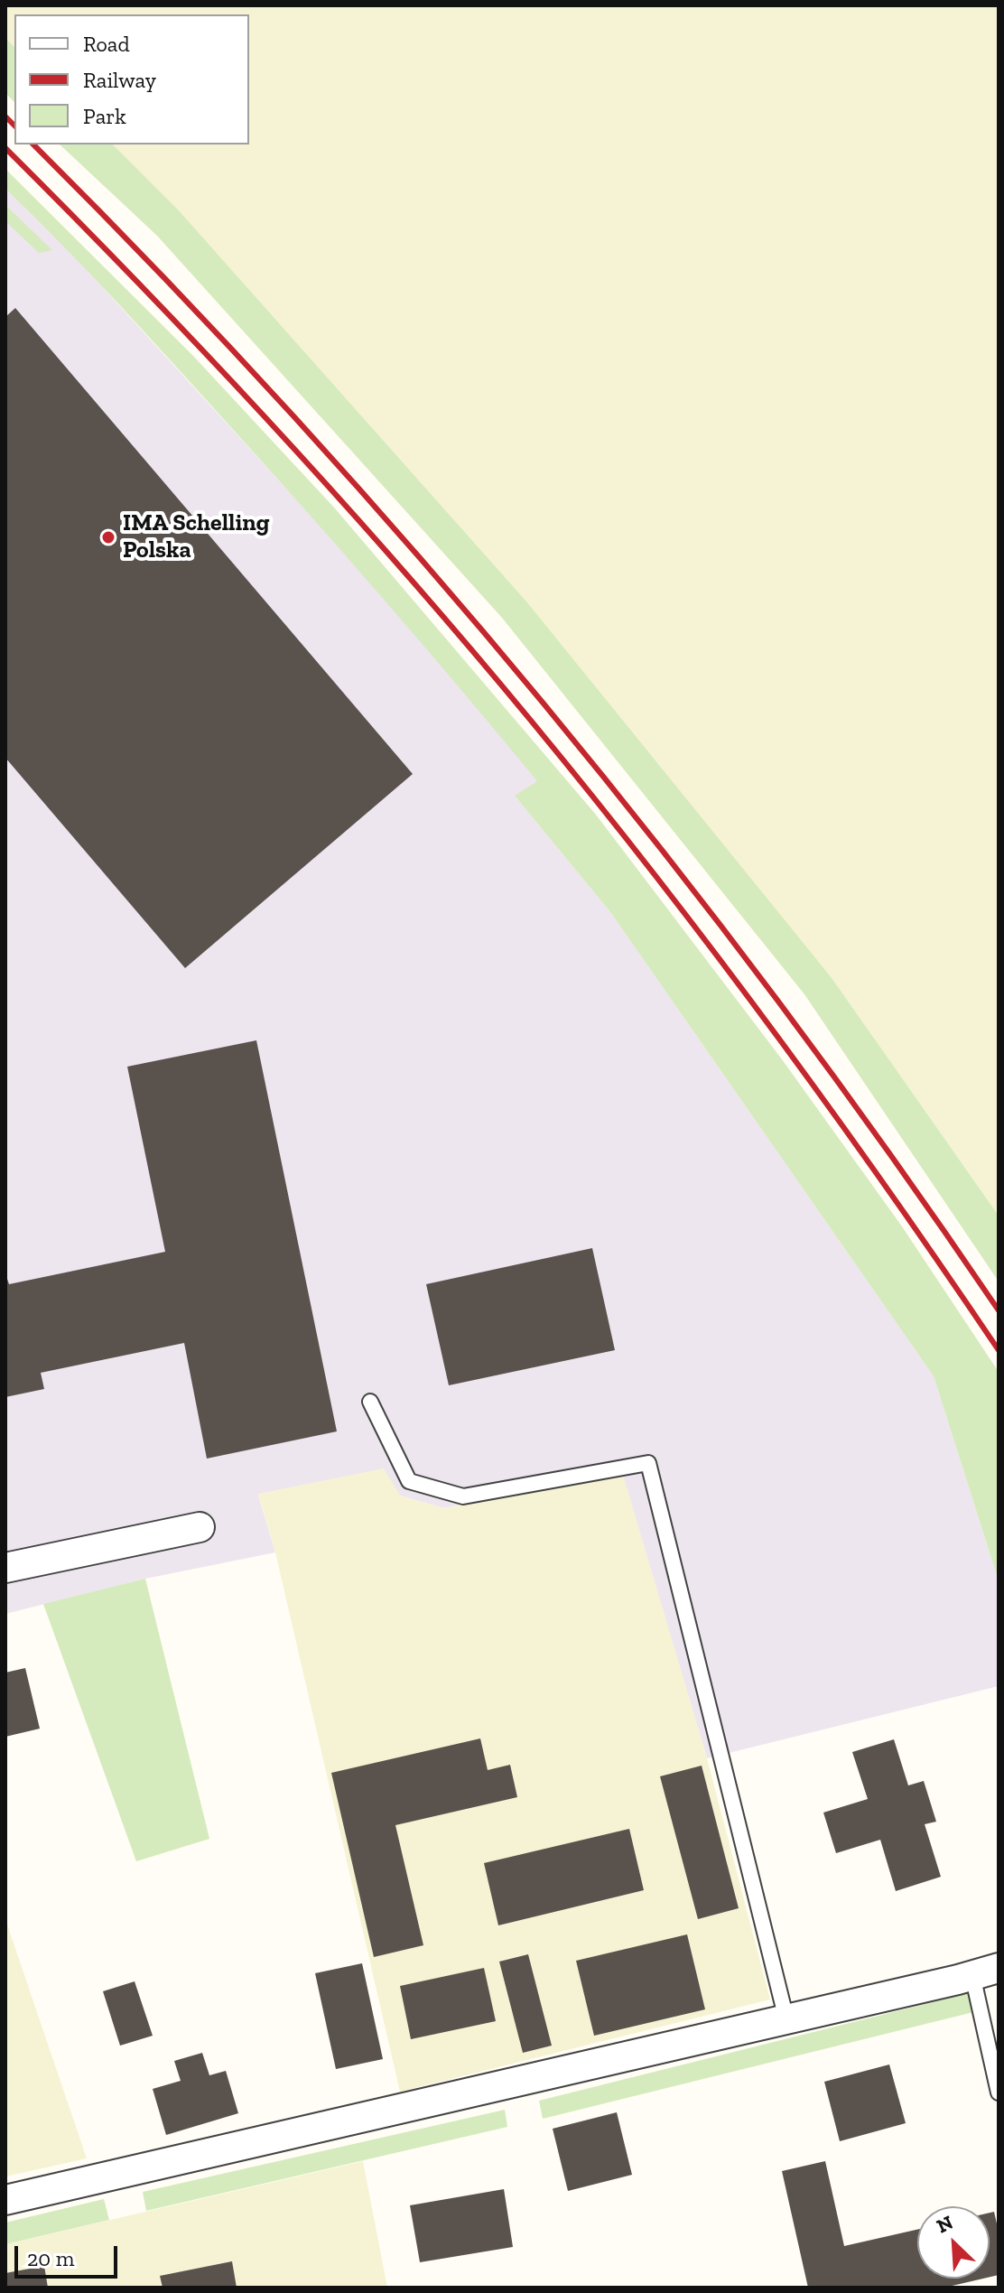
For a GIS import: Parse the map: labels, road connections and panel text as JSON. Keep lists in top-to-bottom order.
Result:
{
  "places": ["IMA Schelling Polska"],
  "legend": ["Road", "Railway", "Park"],
  "scale_bar": "20 m",
  "north": "top left"
}
